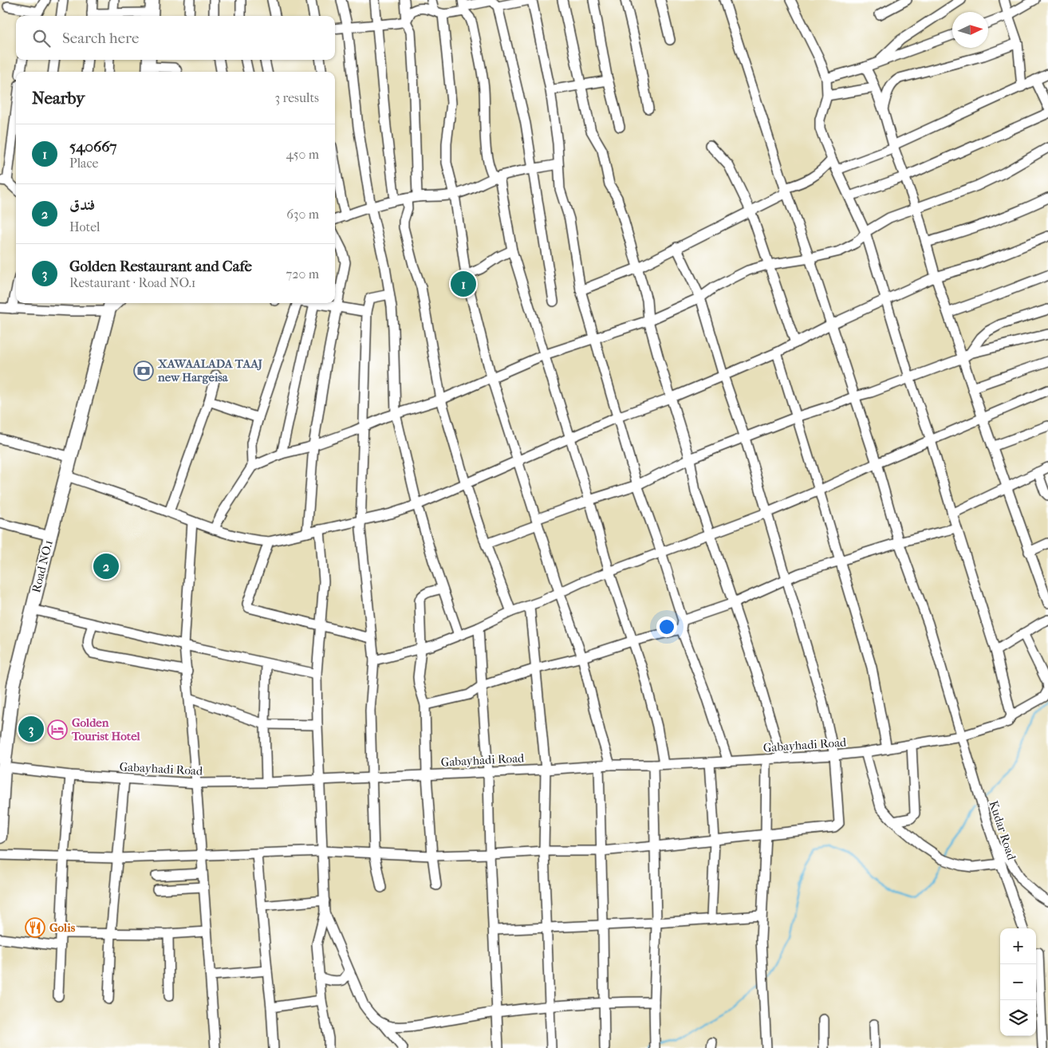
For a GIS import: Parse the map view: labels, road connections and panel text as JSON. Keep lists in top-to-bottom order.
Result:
{
  "streets": {
    "highway": ["Road NO.1"],
    "street": ["Gabayhadi Road", "Kudar Road"]
  },
  "crossings": [
    ["Road NO.1", "Gabayhadi Road"],
    ["Gabayhadi Road", "Kudar Road"]
  ],
  "places": {
    "bank": ["XAWAALADA TAAJ new Hargeisa"],
    "hotel": ["Golden Tourist Hotel"],
    "restaurant": ["Golis"]
  },
  "north": "right",
  "page": {
    "search": "Search here",
    "heading": ["Nearby", "3 results"],
    "list": [
      {
        "mark": "1",
        "name": "540667",
        "note": "Place",
        "value": "450 m"
      },
      {
        "mark": "2",
        "name": "فندق",
        "note": "Hotel",
        "value": "630 m"
      },
      {
        "mark": "3",
        "name": "Golden Restaurant and Cafe",
        "note": "Restaurant · Road NO.1",
        "value": "720 m"
      }
    ],
    "pins": ["1", "2", "3"],
    "map_buttons": ["+", "−"]
  }
}
